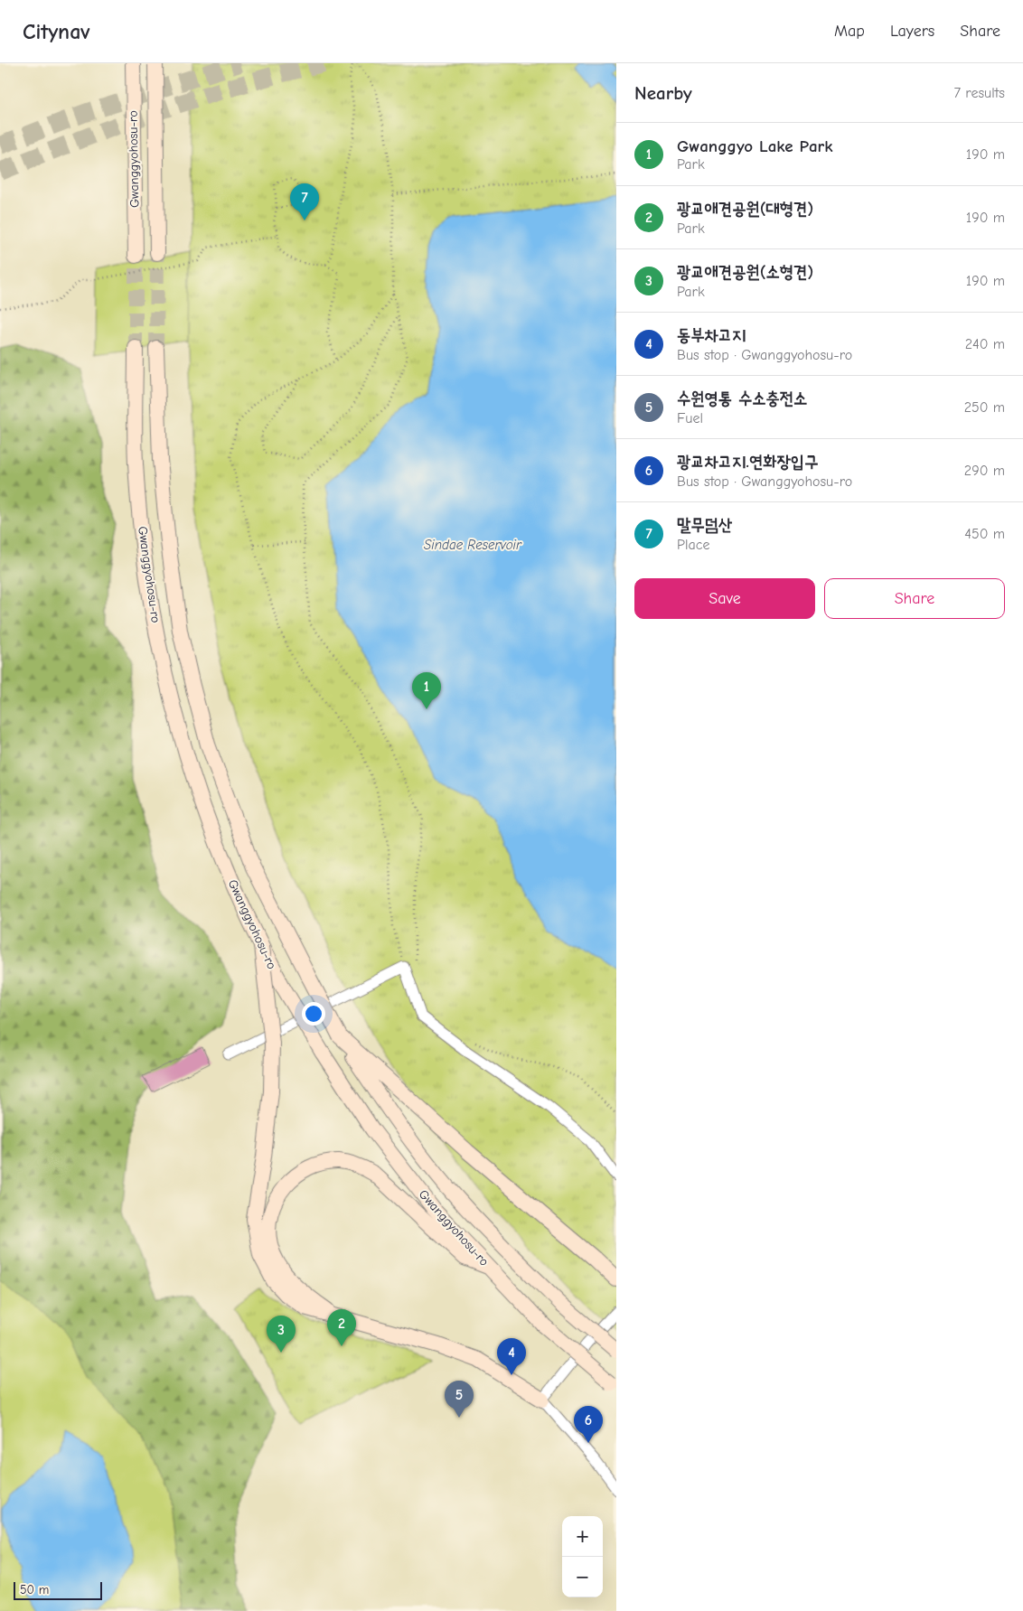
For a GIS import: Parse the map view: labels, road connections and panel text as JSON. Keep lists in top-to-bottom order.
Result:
{
  "streets": {
    "main road": ["Gwanggyohosu-ro"]
  },
  "water": ["Sindae Reservoir"],
  "scale_bar": "50 m",
  "page": {
    "header": "Citynav",
    "nav": ["Map", "Layers", "Share"],
    "heading": ["Nearby", "7 results"],
    "list": [
      {
        "mark": "1",
        "name": "Gwanggyo Lake Park",
        "note": "Park",
        "value": "190 m"
      },
      {
        "mark": "2",
        "name": "광교애견공원(대형견)",
        "note": "Park",
        "value": "190 m"
      },
      {
        "mark": "3",
        "name": "광교애견공원(소형견)",
        "note": "Park",
        "value": "190 m"
      },
      {
        "mark": "4",
        "name": "동부차고지",
        "note": "Bus stop · Gwanggyohosu-ro",
        "value": "240 m"
      },
      {
        "mark": "5",
        "name": "수원영통 수소충전소",
        "note": "Fuel",
        "value": "250 m"
      },
      {
        "mark": "6",
        "name": "광교차고지.연화장입구",
        "note": "Bus stop · Gwanggyohosu-ro",
        "value": "290 m"
      },
      {
        "mark": "7",
        "name": "말무덤산",
        "note": "Place",
        "value": "450 m"
      }
    ],
    "pins": [
      "7",
      "1",
      "2",
      "3",
      "4",
      "5",
      "6"
    ],
    "buttons": ["Save", "Share"],
    "map_buttons": ["+", "−"],
    "scale": "50 m"
  }
}
